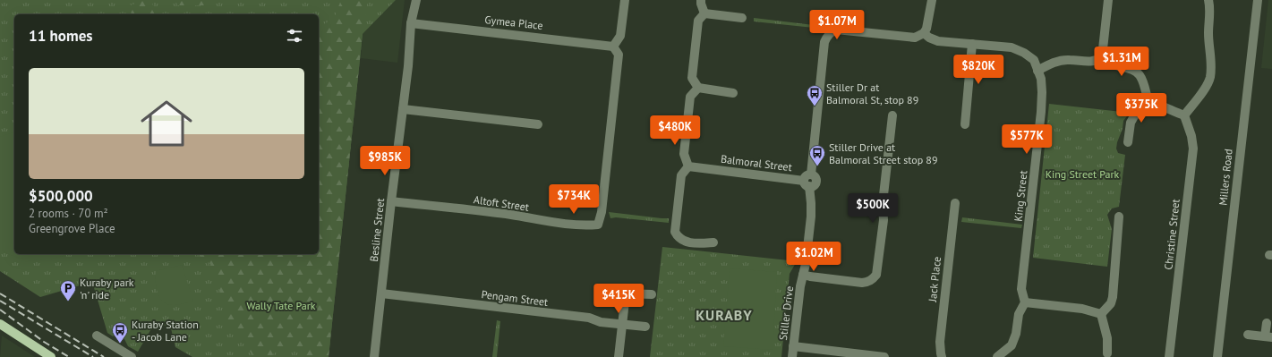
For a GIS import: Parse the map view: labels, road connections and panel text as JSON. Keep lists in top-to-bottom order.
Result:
{
  "streets": {
    "street": [
      "Gymea Place",
      "Balmoral Street",
      "Millers Road",
      "King Street",
      "Altoft Street",
      "Besline Street",
      "Christine Street",
      "Jack Place",
      "Pengam Street",
      "Stiller Drive"
    ]
  },
  "crossings": [
    ["Gymea Place", "Altoft Street"],
    ["Gymea Place", "Besline Street"],
    ["Balmoral Street", "Stiller Drive"],
    ["Altoft Street", "Besline Street"],
    ["Besline Street", "Pengam Street"]
  ],
  "districts": ["KURABY"],
  "parks": ["King Street Park", "Wally Tate Park"],
  "places": {
    "bus stop": ["Stiller Dr at Balmoral St, stop 89", "Stiller Drive at Balmoral Street stop 89", "Kuraby Station - Jacob Lane"],
    "parking": ["Kuraby park 'n' ride"]
  },
  "page": {
    "price": [
      "$1.07M",
      "$1.31M",
      "$820K",
      "$375K",
      "$480K",
      "$577K",
      "$985K",
      "$734K",
      "$500K",
      "$1.02M",
      "$415K"
    ],
    "heading": "11 homes",
    "list": [
      {
        "name": "$500,000",
        "note": "2 rooms · 70 m² · Greengrove Place"
      }
    ]
  }
}
